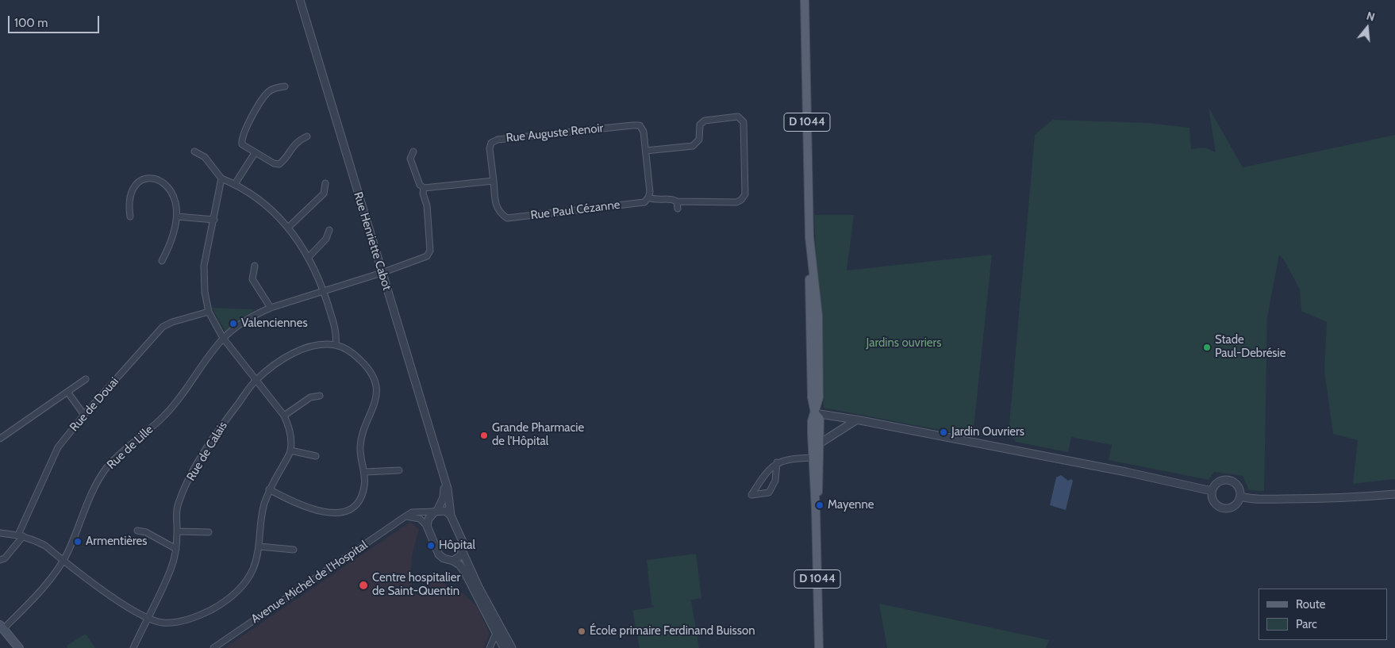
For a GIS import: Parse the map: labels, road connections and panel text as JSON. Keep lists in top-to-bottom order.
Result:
{
  "streets": {
    "main road": ["D 1044"],
    "street": [
      "Rue Auguste Renoir",
      "Rue Paul Cézanne",
      "Rue Henriette Cabot",
      "Rue de Douai",
      "Rue de Lille",
      "Rue de Calais",
      "Avenue Michel de l'Hospital"
    ]
  },
  "crossings": [
    ["Rue Auguste Renoir", "Rue Paul Cézanne"],
    ["Rue Henriette Cabot", "Rue de Lille"],
    ["Rue Henriette Cabot", "Avenue Michel de l'Hospital"]
  ],
  "parks": ["Jardins ouvriers"],
  "places": [
    "Valenciennes",
    "Stade Paul-Debrésie",
    "Jardin Ouvriers",
    "Grande Pharmacie de l'Hôpital",
    "Mayenne",
    "Armentières",
    "Hôpital",
    "Centre hospitalier de Saint-Quentin",
    "École primaire Ferdinand Buisson"
  ],
  "legend": ["Route", "Parc"],
  "scale_bar": "100 m",
  "north": "top"
}
